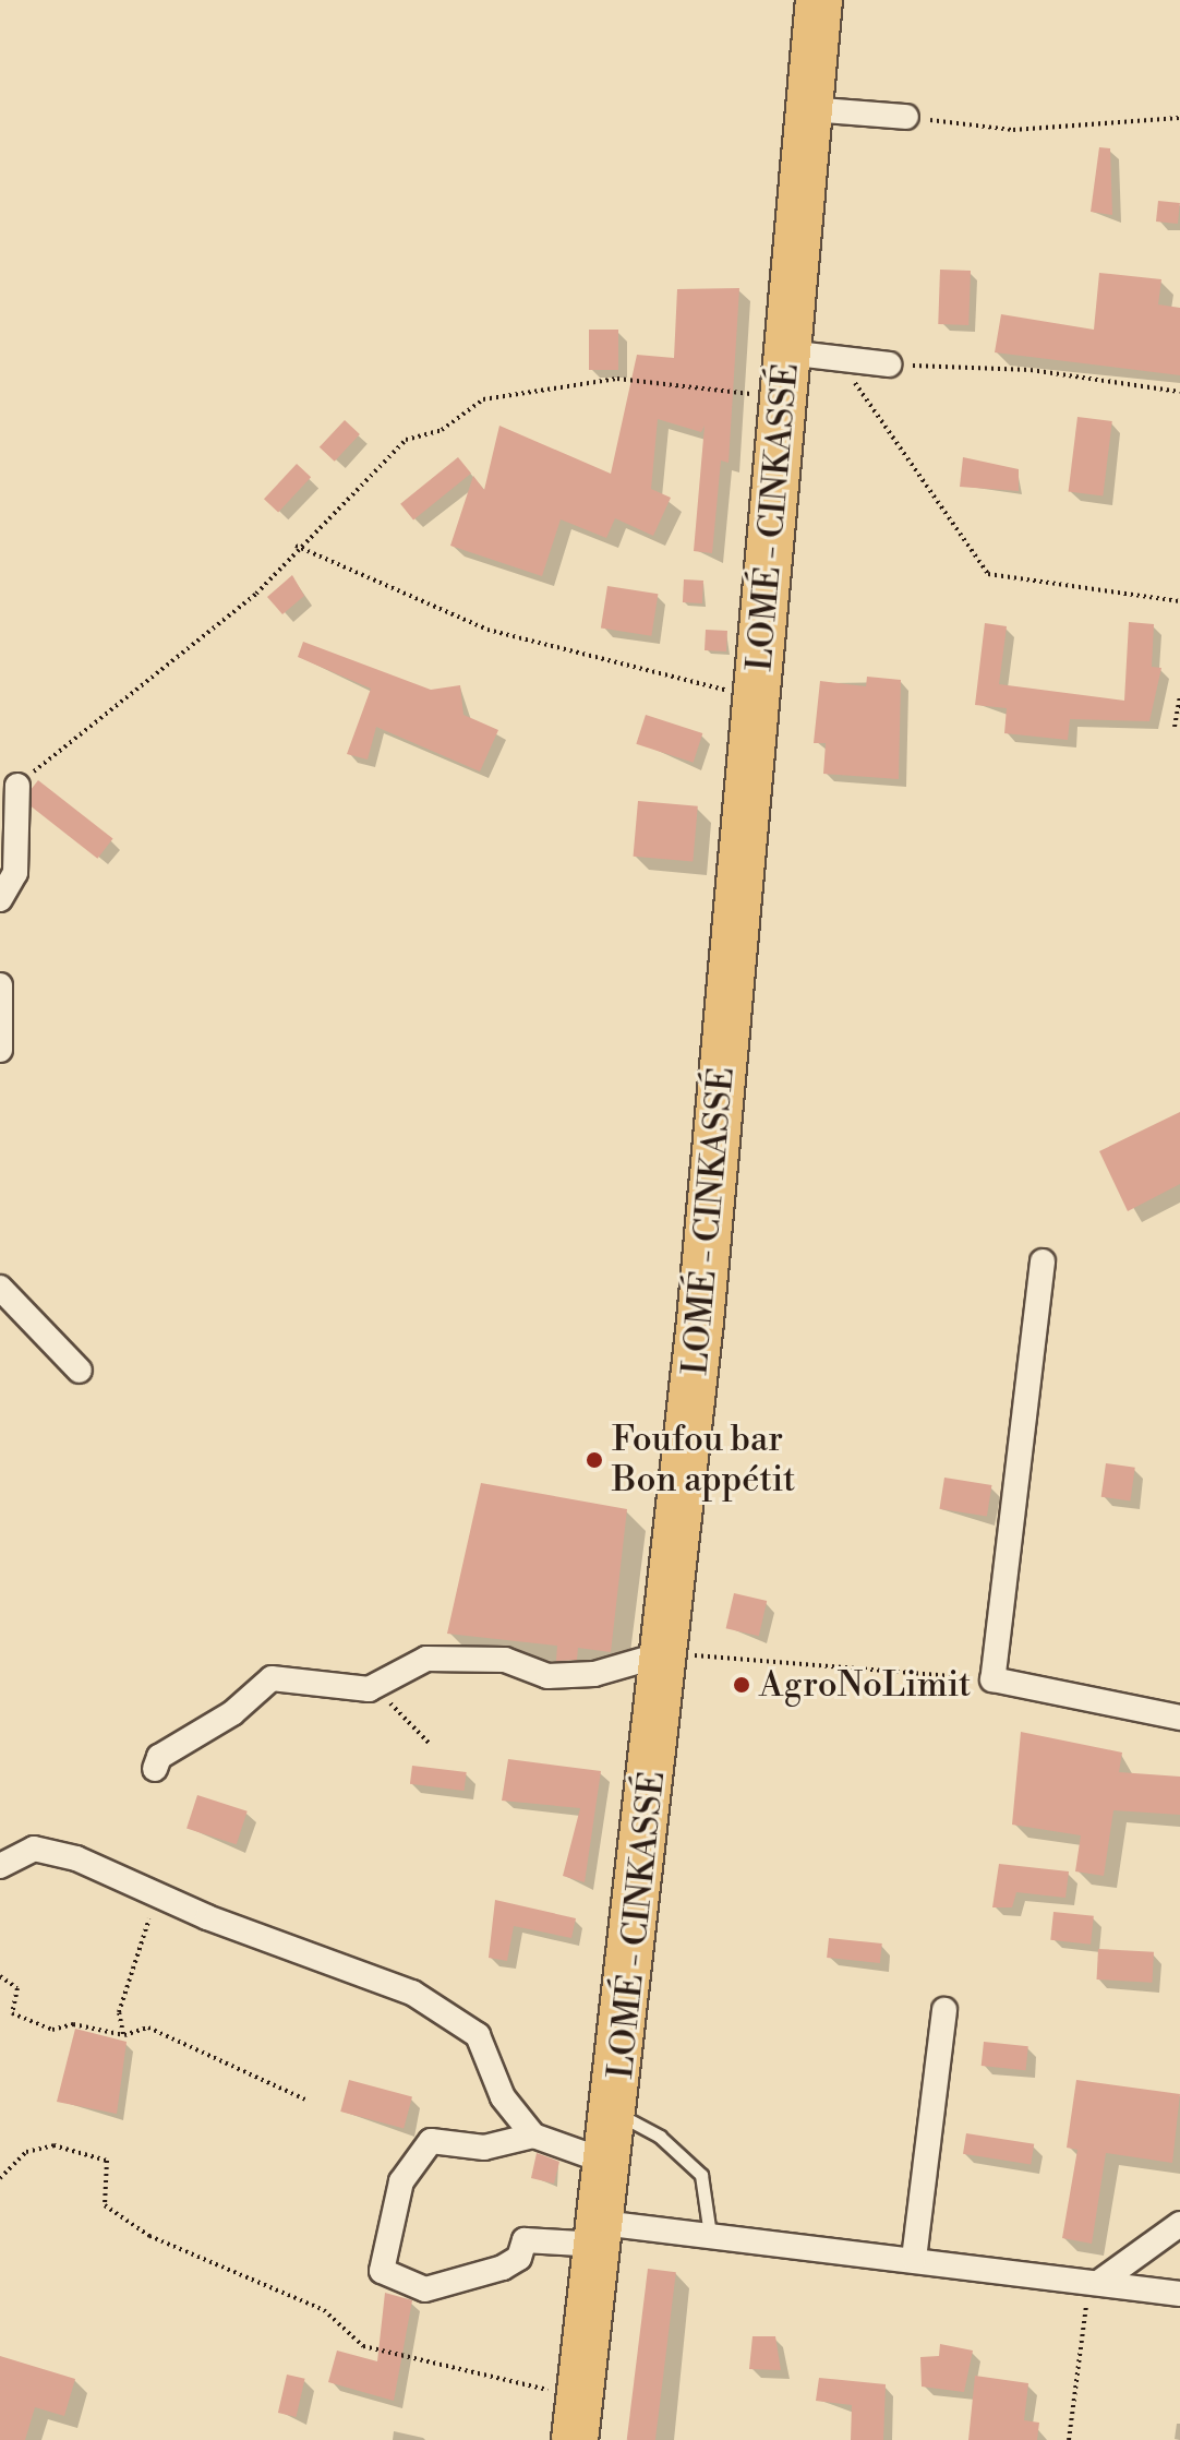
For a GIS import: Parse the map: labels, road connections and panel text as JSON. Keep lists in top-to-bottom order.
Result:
{
  "streets": {
    "highway": ["LOMÉ - CINKASSÉ"]
  },
  "places": ["Foufou bar Bon appétit", "AgroNoLimit"]
}
